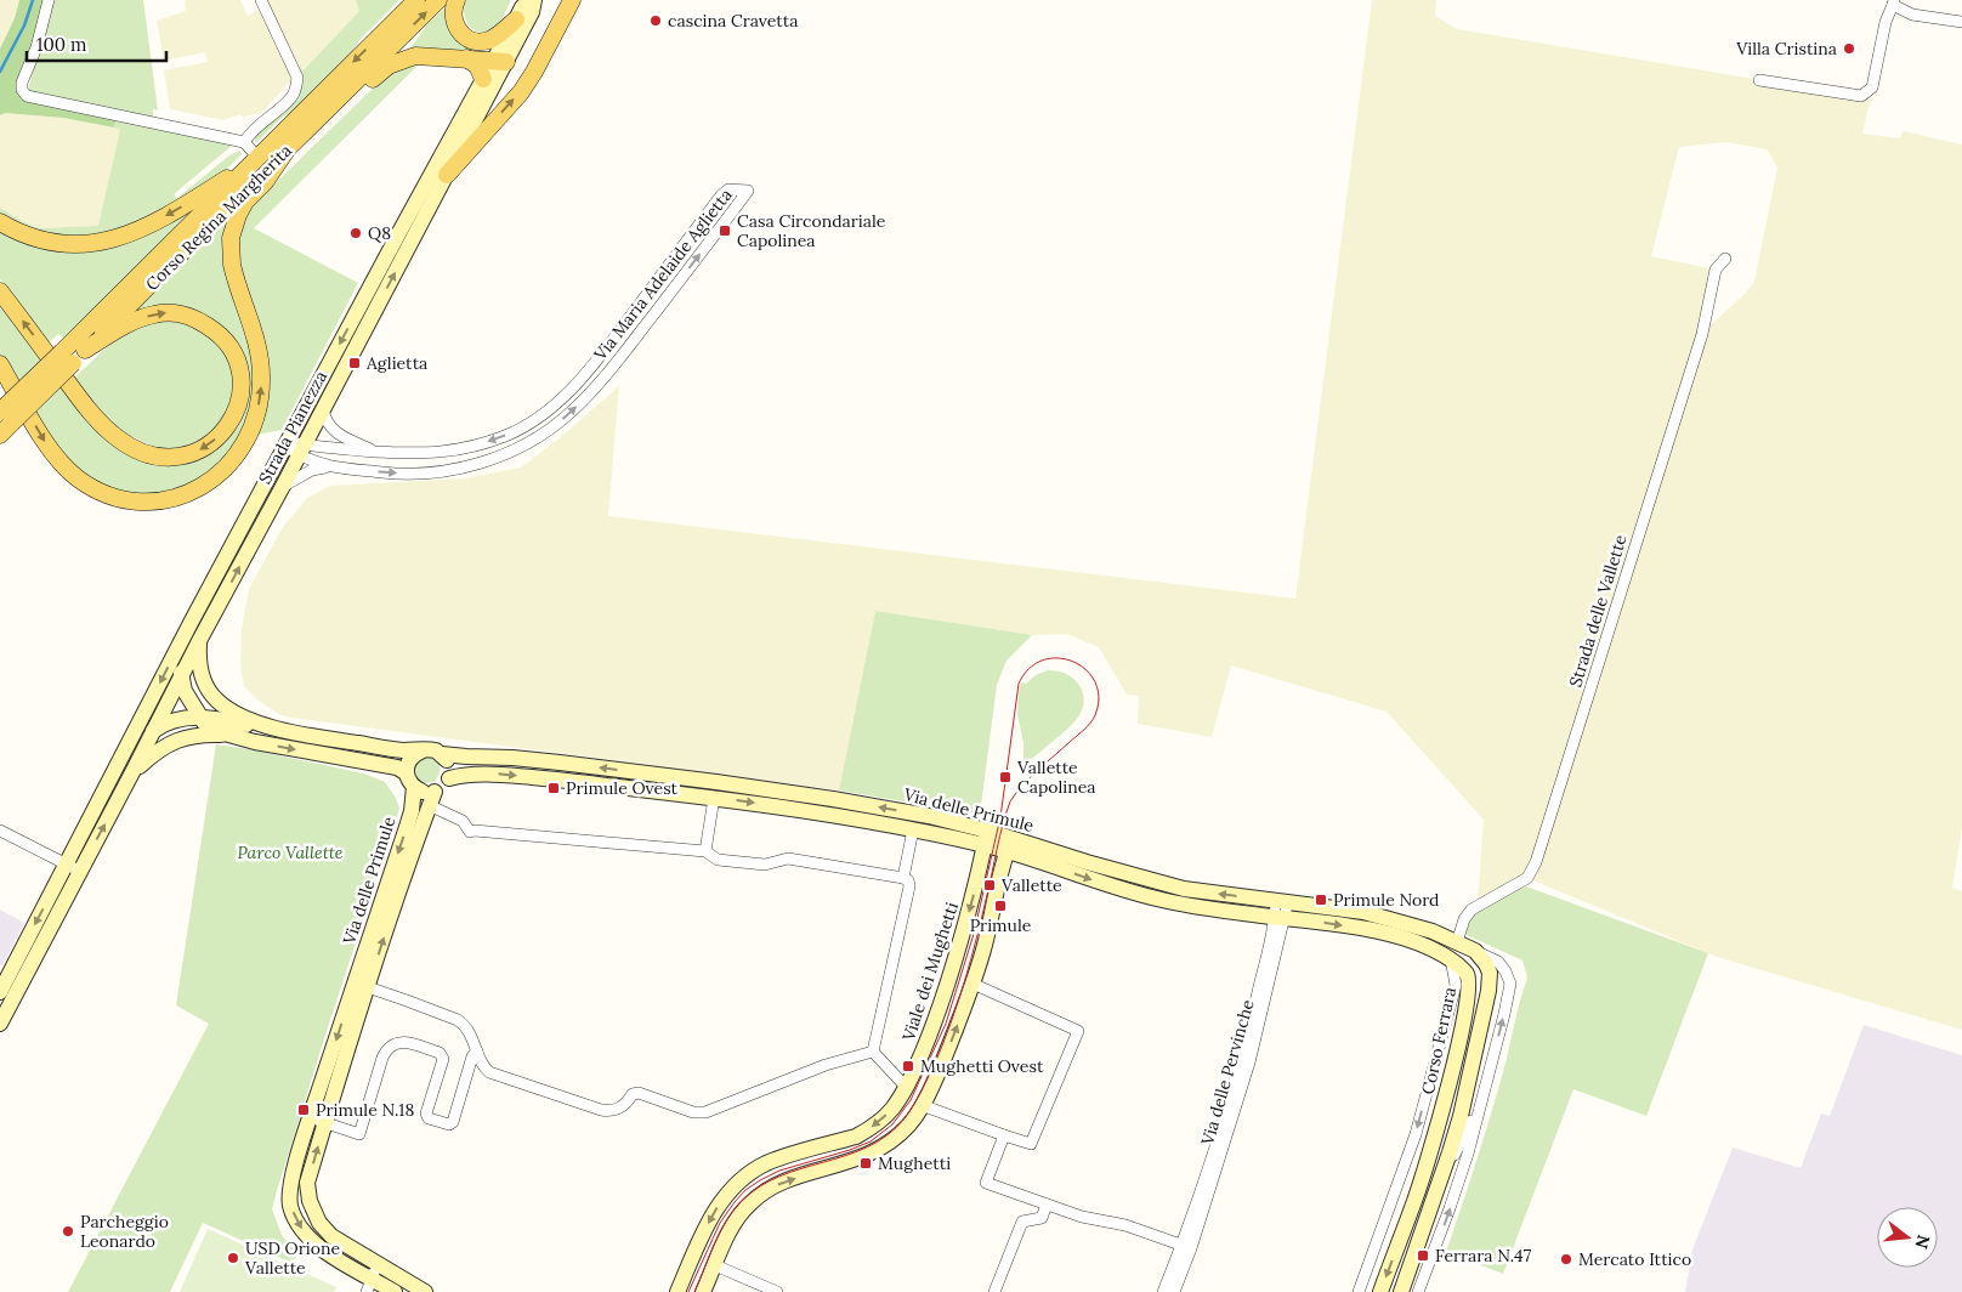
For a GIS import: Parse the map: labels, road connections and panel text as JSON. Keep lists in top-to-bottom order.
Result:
{
  "streets": {
    "main road": [
      "Corso Regina Margherita",
      "Strada Pianezza",
      "Via delle Primule",
      "Viale dei Mughetti",
      "Corso Ferrara"
    ],
    "street": ["Via Maria Adelaide Aglietta", "Strada delle Vallette", "Via delle Pervinche"]
  },
  "crossings": [
    ["Via Maria Adelaide Aglietta", "Strada Pianezza"],
    ["Strada delle Vallette", "Via delle Primule"],
    ["Via delle Primule", "Viale dei Mughetti"],
    ["Via delle Primule", "Corso Ferrara"],
    ["Via delle Primule", "Via delle Pervinche"]
  ],
  "parks": ["Parco Vallette"],
  "places": {
    "other": [
      "cascina Cravetta",
      "Villa Cristina",
      "Q8",
      "Parcheggio Leonardo",
      "USD Orione Vallette",
      "Mercato Ittico"
    ],
    "transit": [
      "Casa Circondariale Capolinea",
      "Aglietta",
      "Vallette Capolinea",
      "Primule Ovest",
      "Vallette",
      "Primule Nord",
      "Primule",
      "Mughetti Ovest",
      "Primule N.18",
      "Mughetti",
      "Ferrara N.47"
    ]
  },
  "scale_bar": "100 m",
  "north": "right"
}
